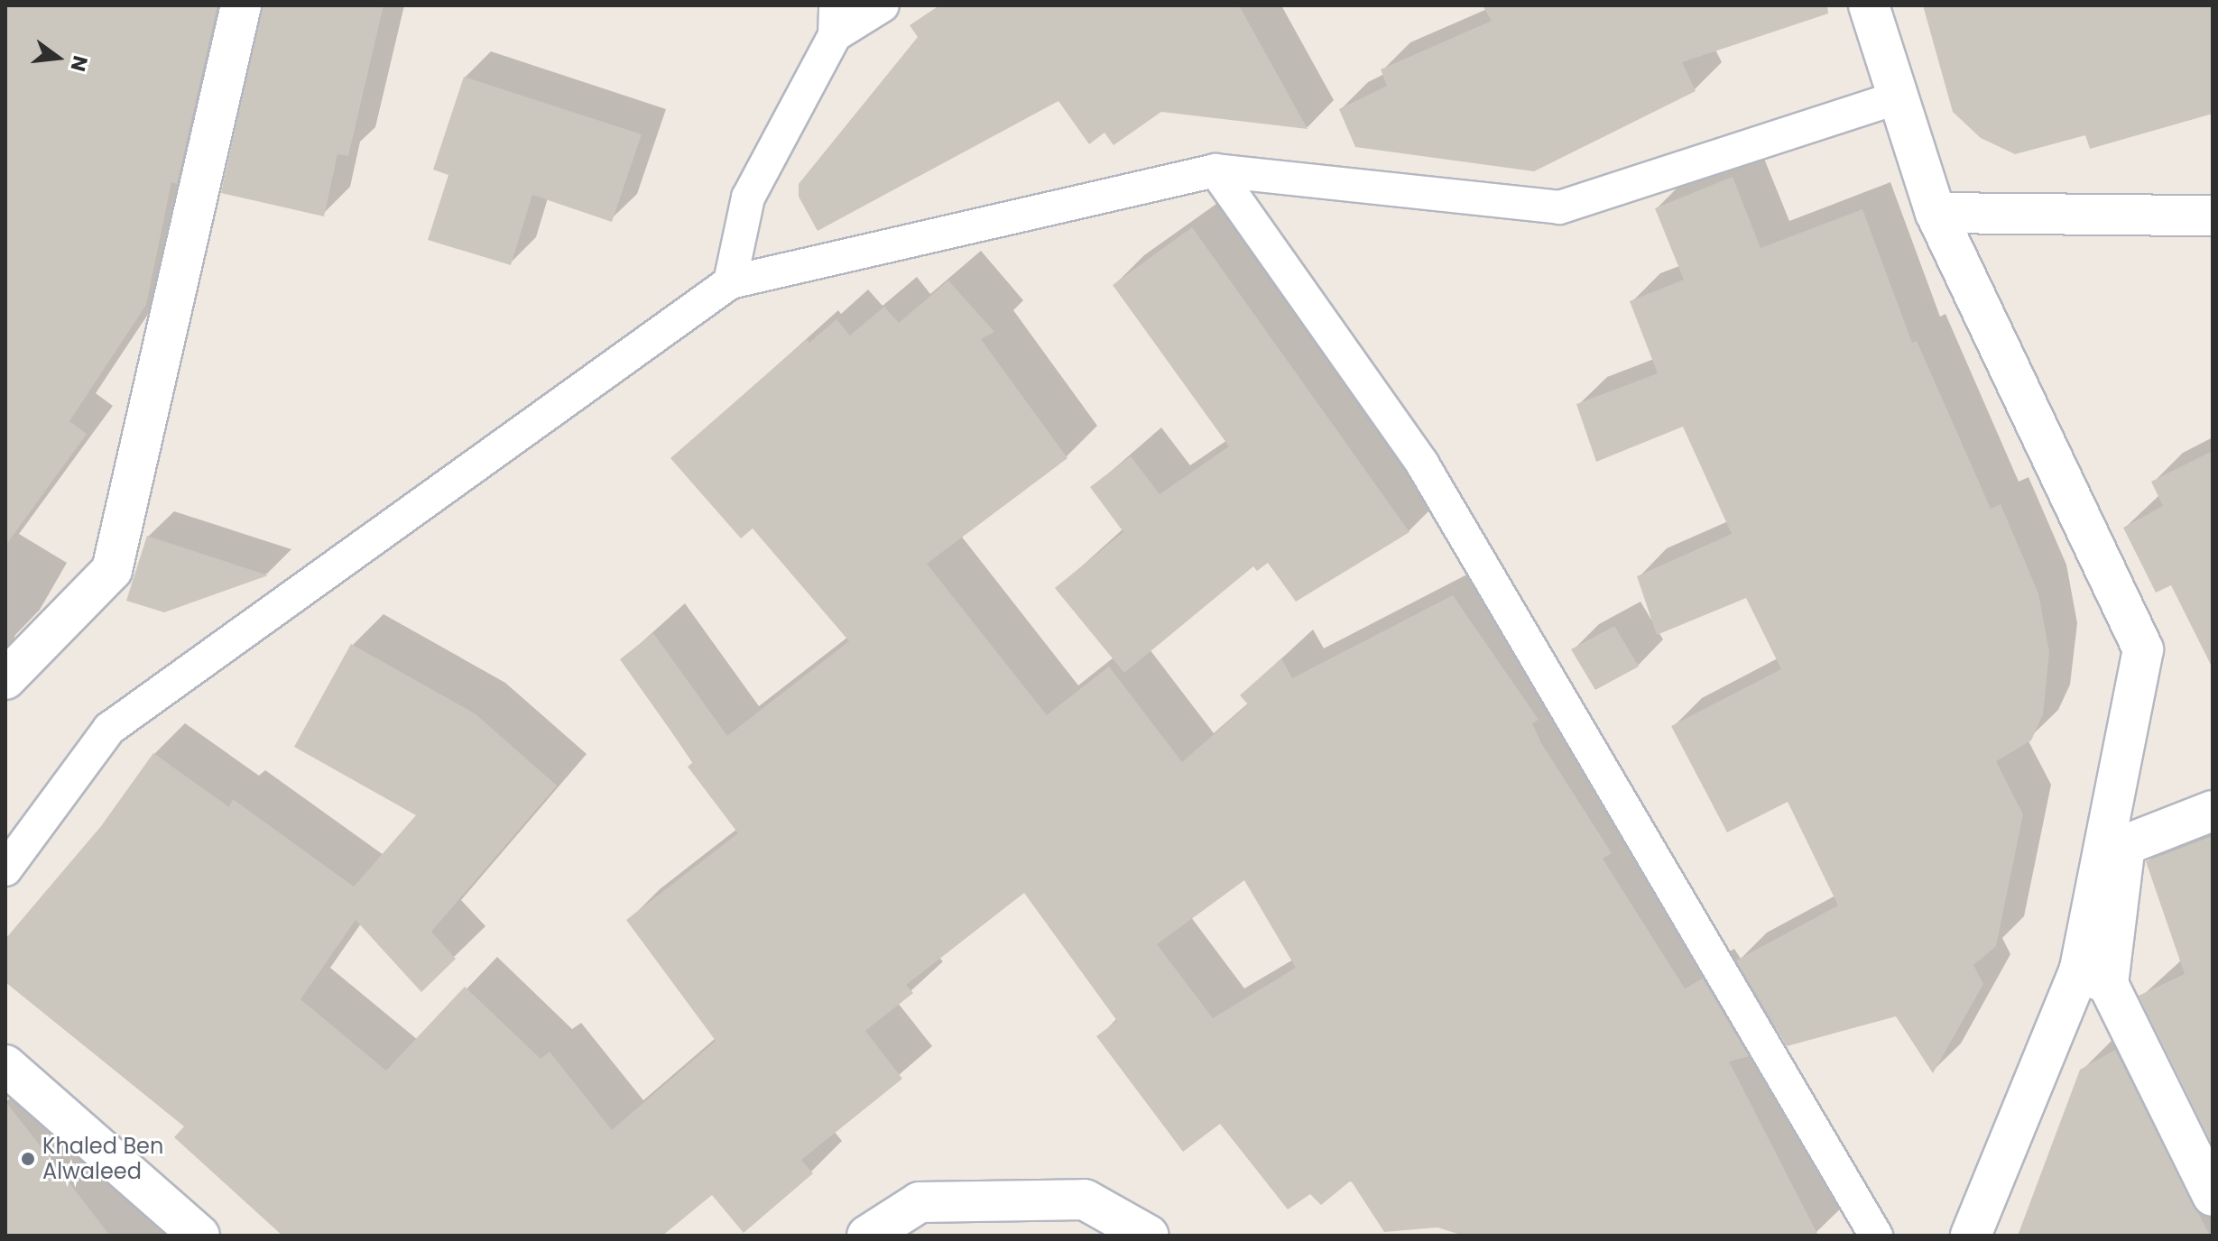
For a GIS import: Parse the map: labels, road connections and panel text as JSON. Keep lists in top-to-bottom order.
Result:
{
  "places": ["Khaled Ben Alwaleed"],
  "north": "right"
}
